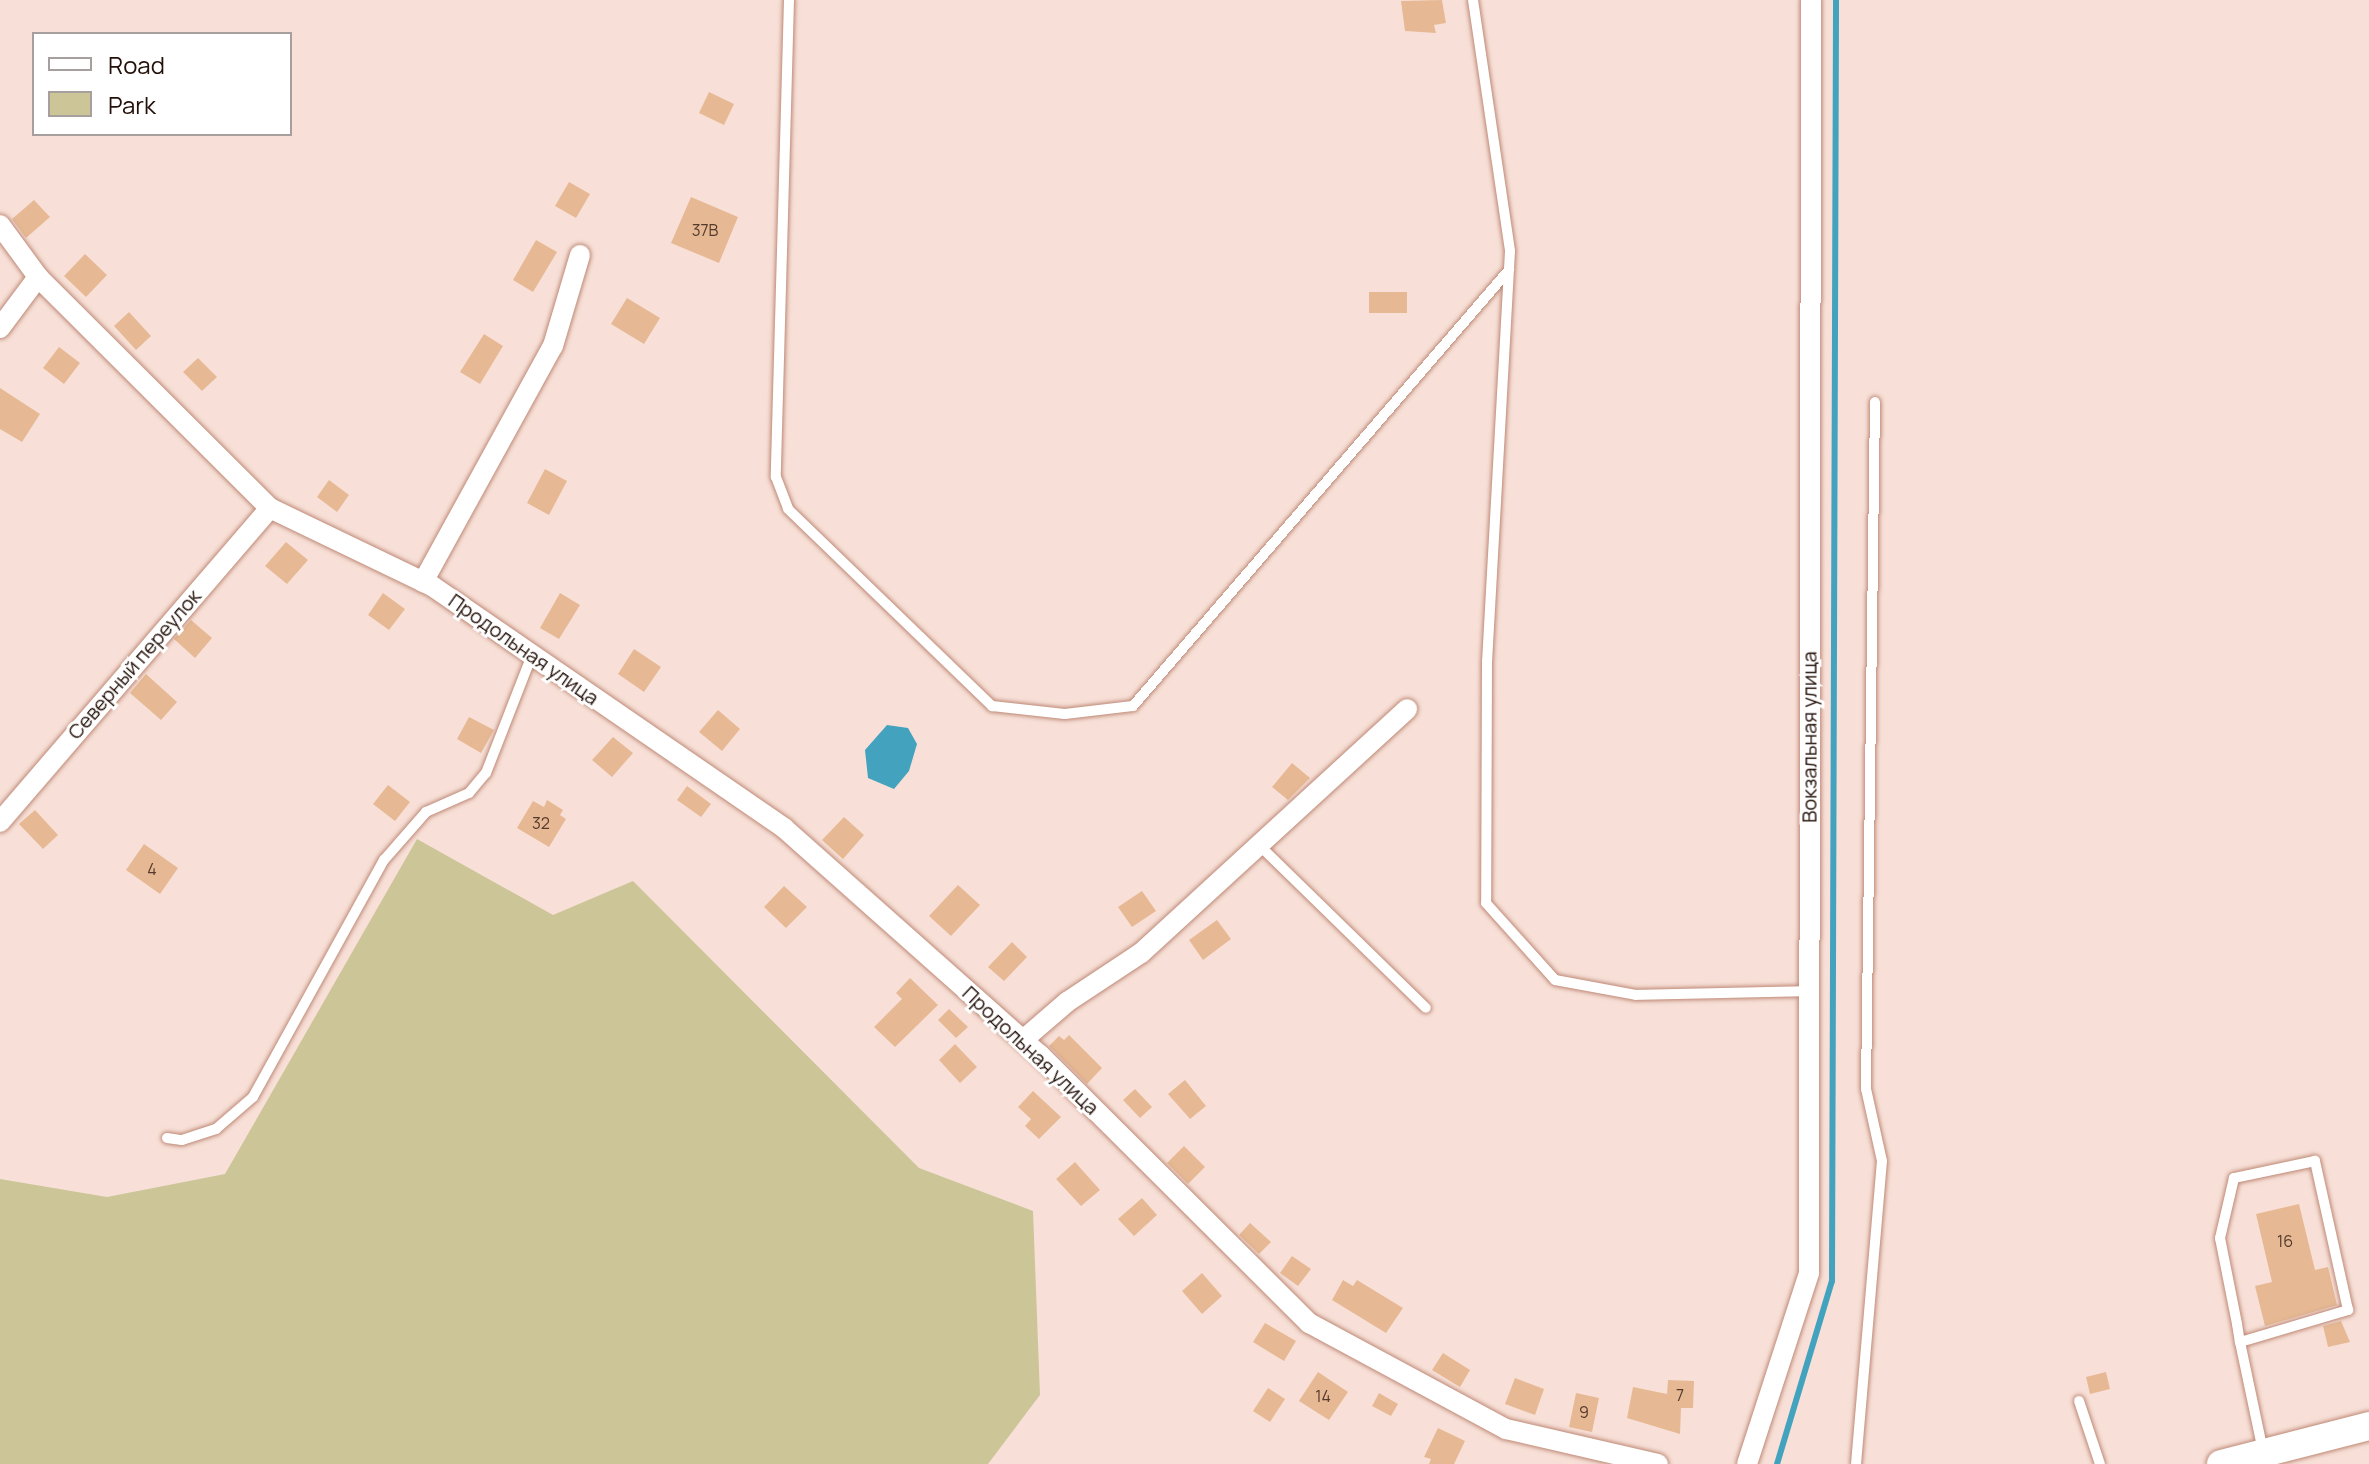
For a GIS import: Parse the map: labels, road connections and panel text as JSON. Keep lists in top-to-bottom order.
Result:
{
  "streets": {
    "street": ["Продольная улица", "Северный переулок", "Вокзальная улица"]
  },
  "crossings": [
    ["Продольная улица", "Северный переулок"]
  ],
  "house_numbers": [
    "37В",
    "32",
    "4",
    "16",
    "7",
    "14",
    "9"
  ],
  "legend": ["Road", "Park"]
}
